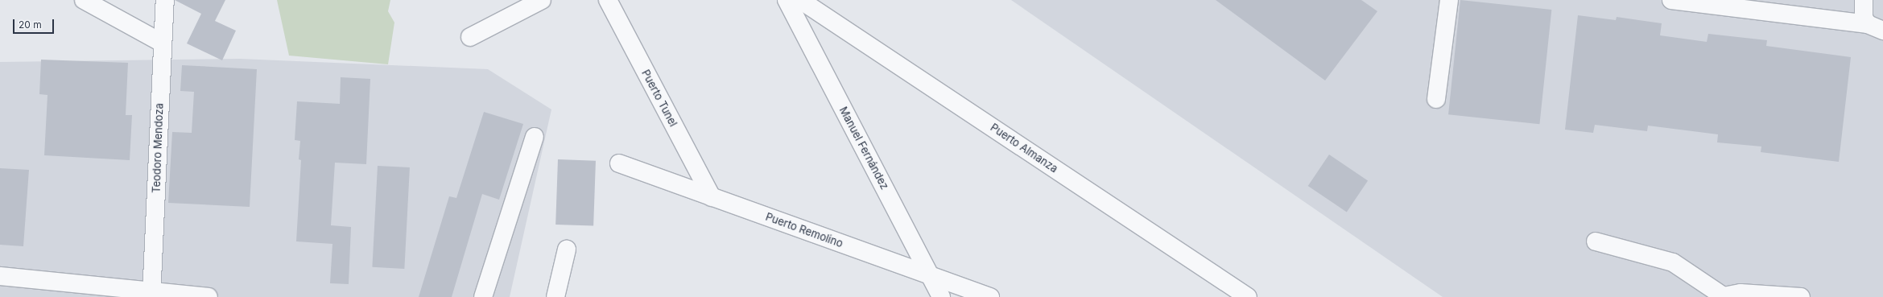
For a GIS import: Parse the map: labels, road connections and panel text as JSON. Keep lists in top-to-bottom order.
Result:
{
  "streets": {
    "street": [
      "Puerto Tunel",
      "Teodoro Mendoza",
      "Manuel Fernández",
      "Puerto Almanza",
      "Puerto Remolino"
    ]
  },
  "crossings": [
    ["Puerto Tunel", "Puerto Remolino"],
    ["Manuel Fernández", "Puerto Remolino"]
  ],
  "scale_bar": "20 m"
}
